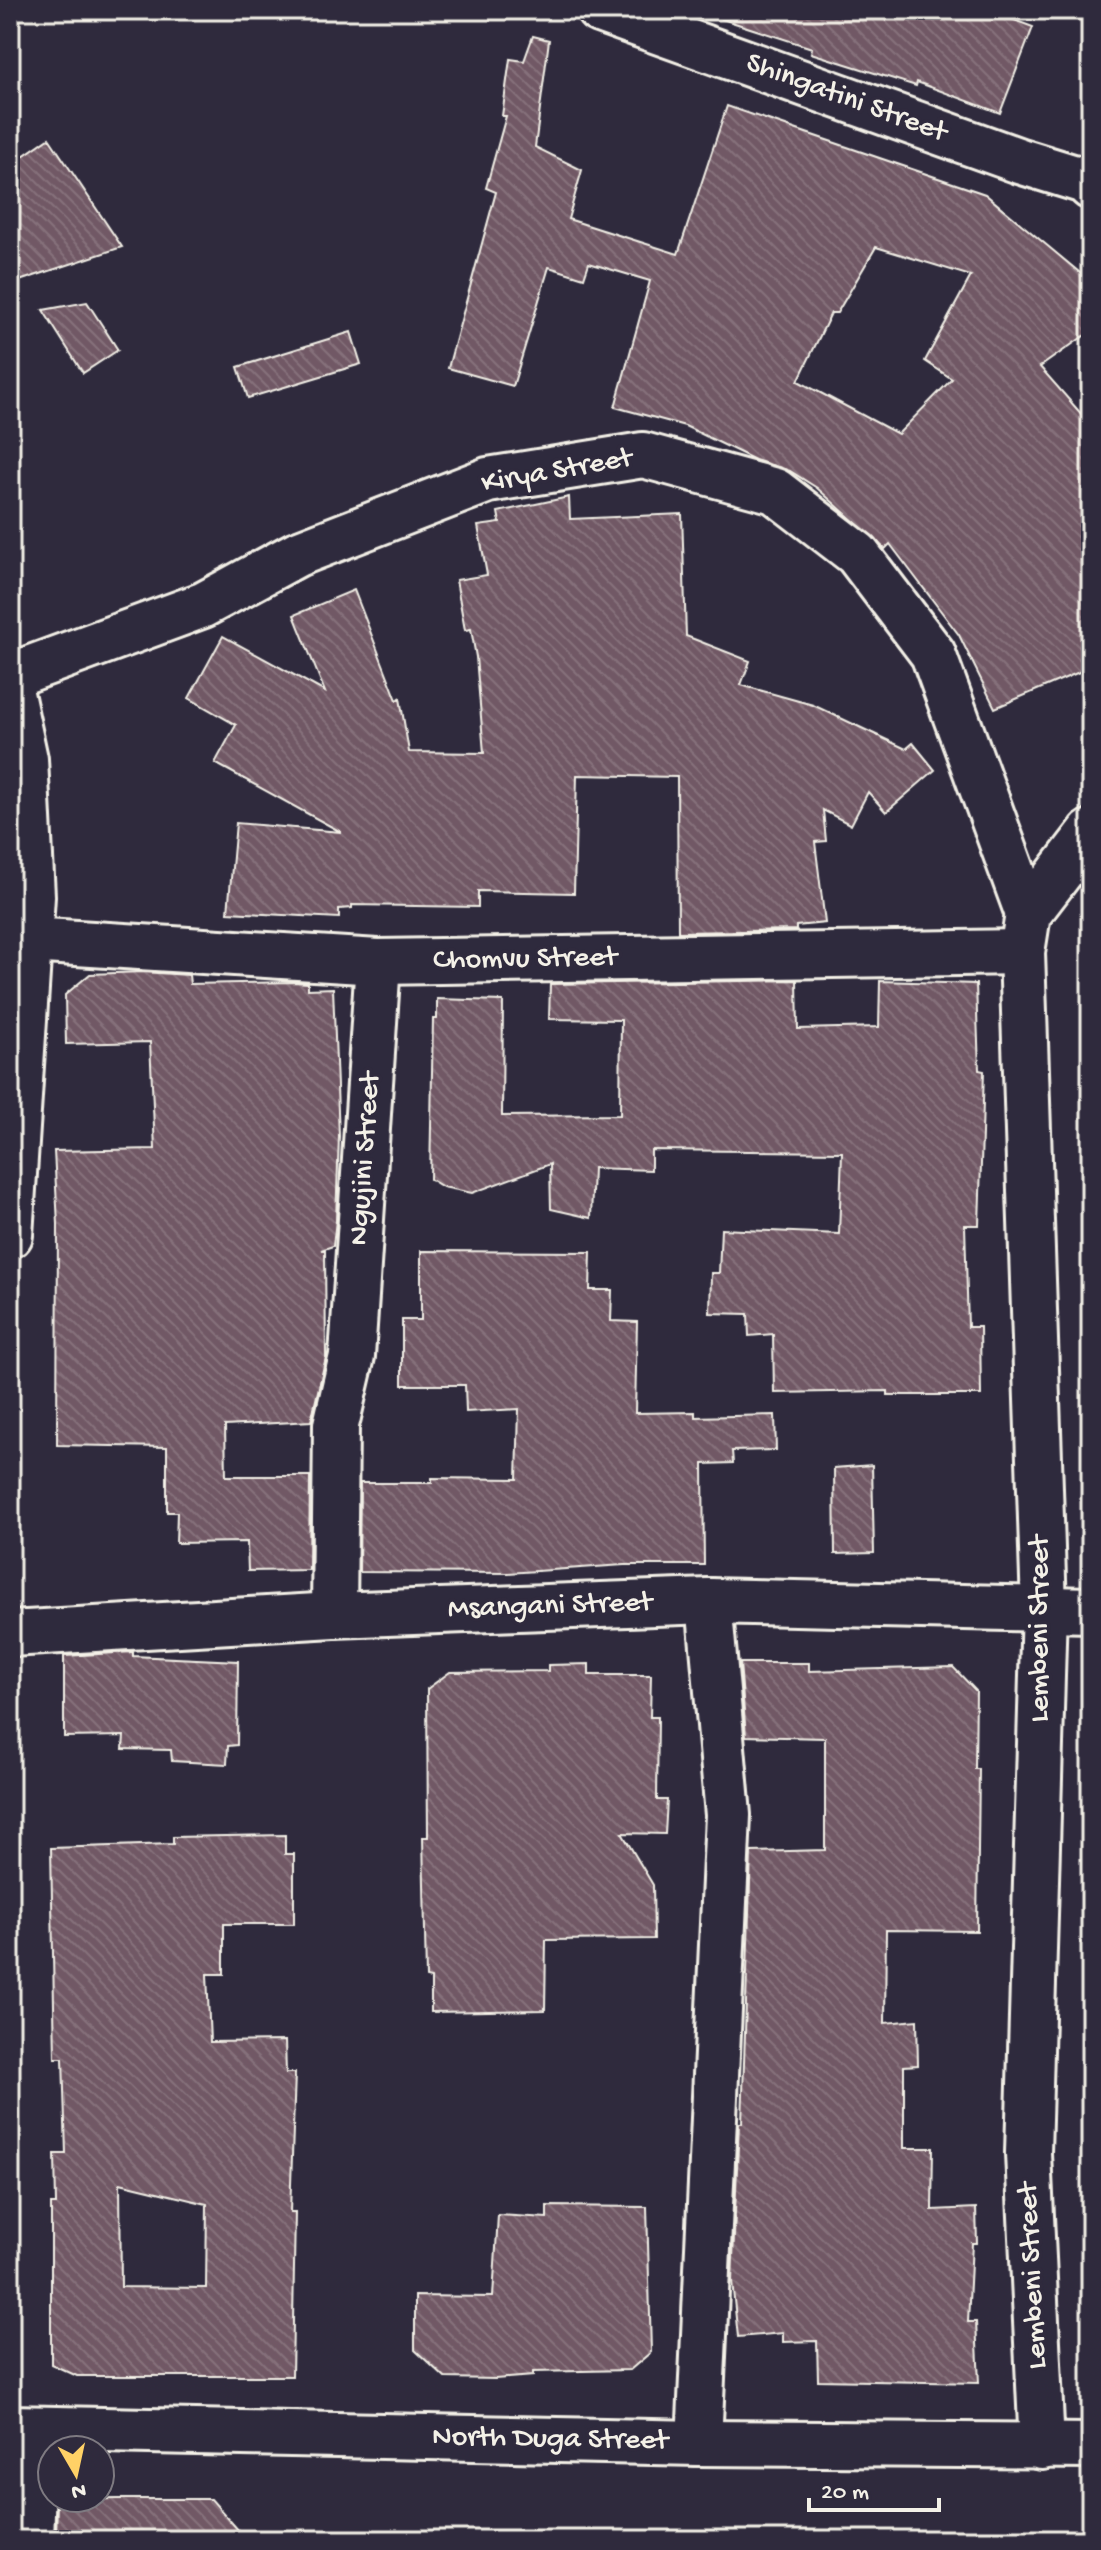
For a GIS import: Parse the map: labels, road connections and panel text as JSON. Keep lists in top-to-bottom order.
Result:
{
  "streets": {
    "street": [
      "Shingatini Street",
      "Kirya Street",
      "Chomvu Street",
      "Ngujini Street",
      "Msangani Street",
      "Lembeni Street",
      "North Duga Street"
    ]
  },
  "crossings": [
    ["Kirya Street", "Chomvu Street"],
    ["Kirya Street", "Lembeni Street"],
    ["Chomvu Street", "Ngujini Street"],
    ["Chomvu Street", "Lembeni Street"],
    ["Ngujini Street", "Msangani Street"],
    ["Msangani Street", "Lembeni Street"],
    ["Lembeni Street", "North Duga Street"]
  ],
  "scale_bar": "20 m",
  "north": "bottom"
}
